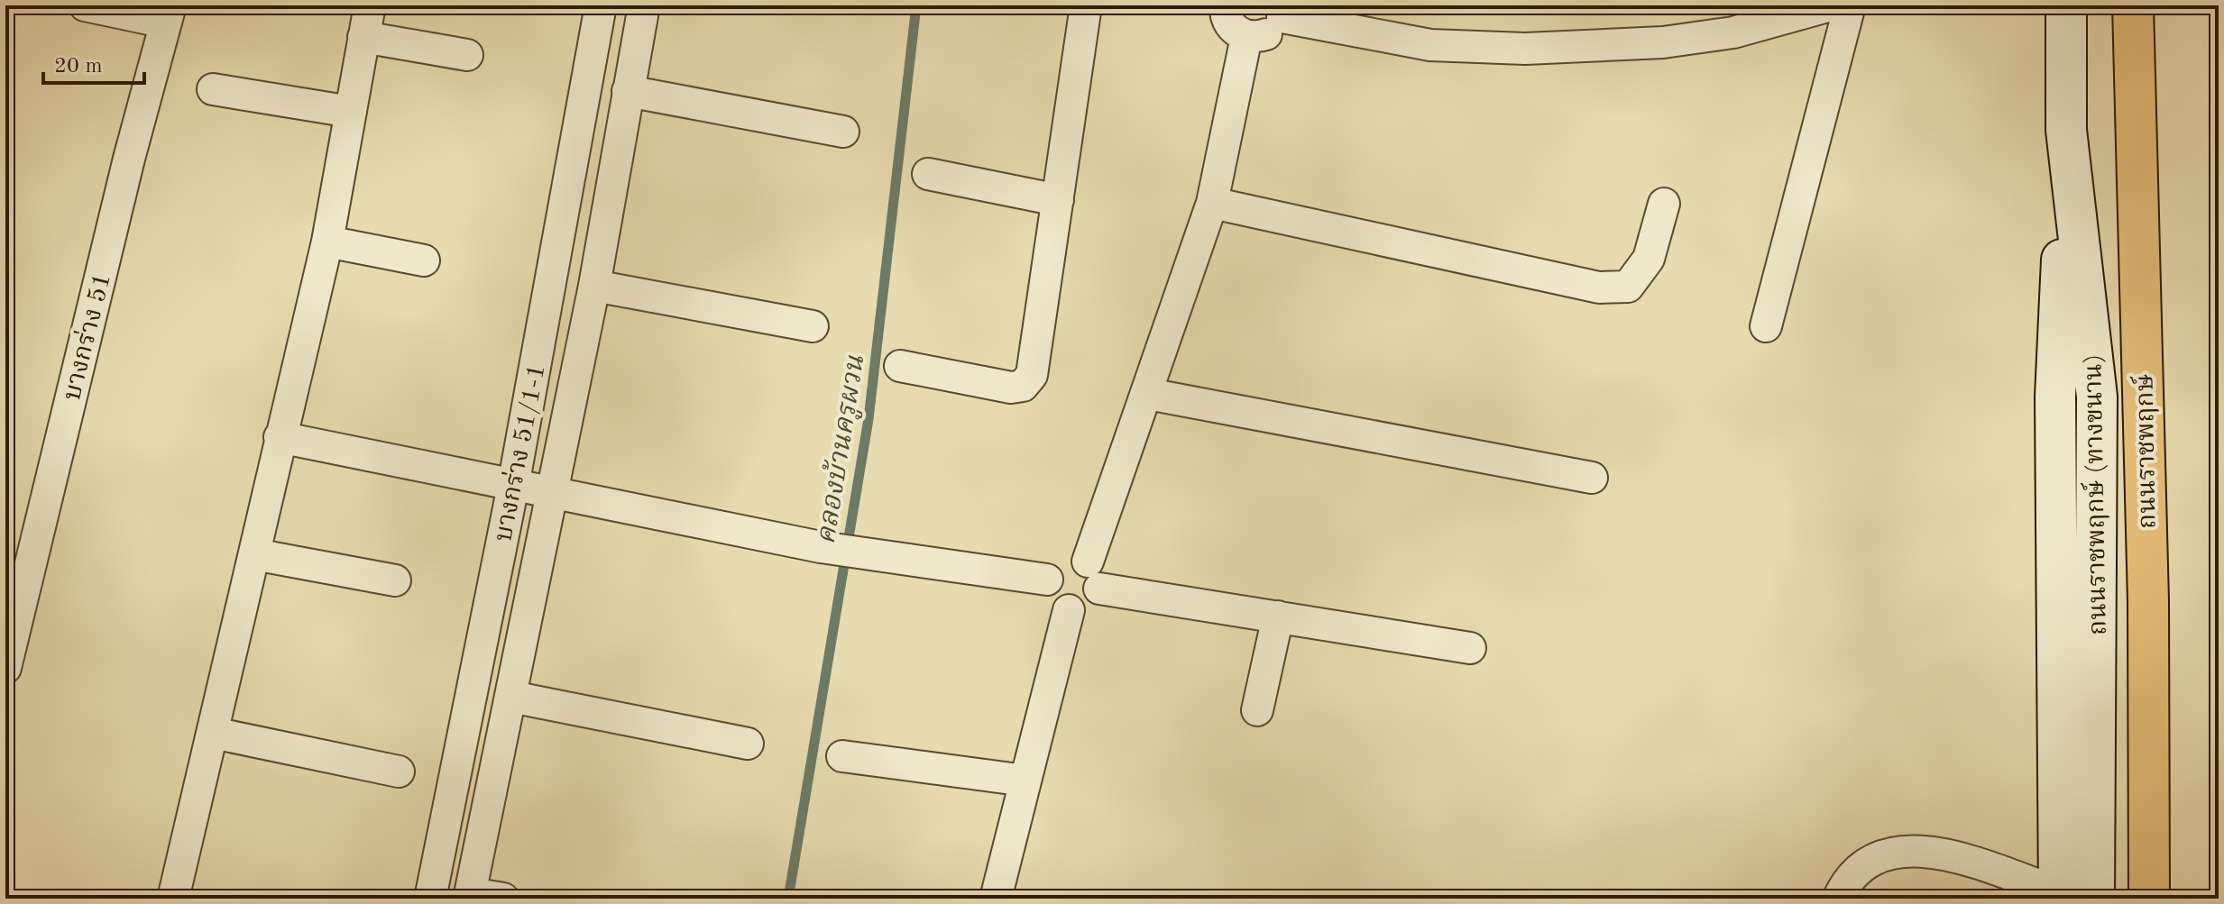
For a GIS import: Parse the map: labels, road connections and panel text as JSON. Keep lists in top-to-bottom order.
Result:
{
  "streets": {
    "main road": ["ถนนราชพฤกษ์"],
    "street": ["บางกร่าง 51", "บางกร่าง 51/1-1"]
  },
  "water": ["คลองบ้านครูผวน"],
  "scale_bar": "20 m"
}
